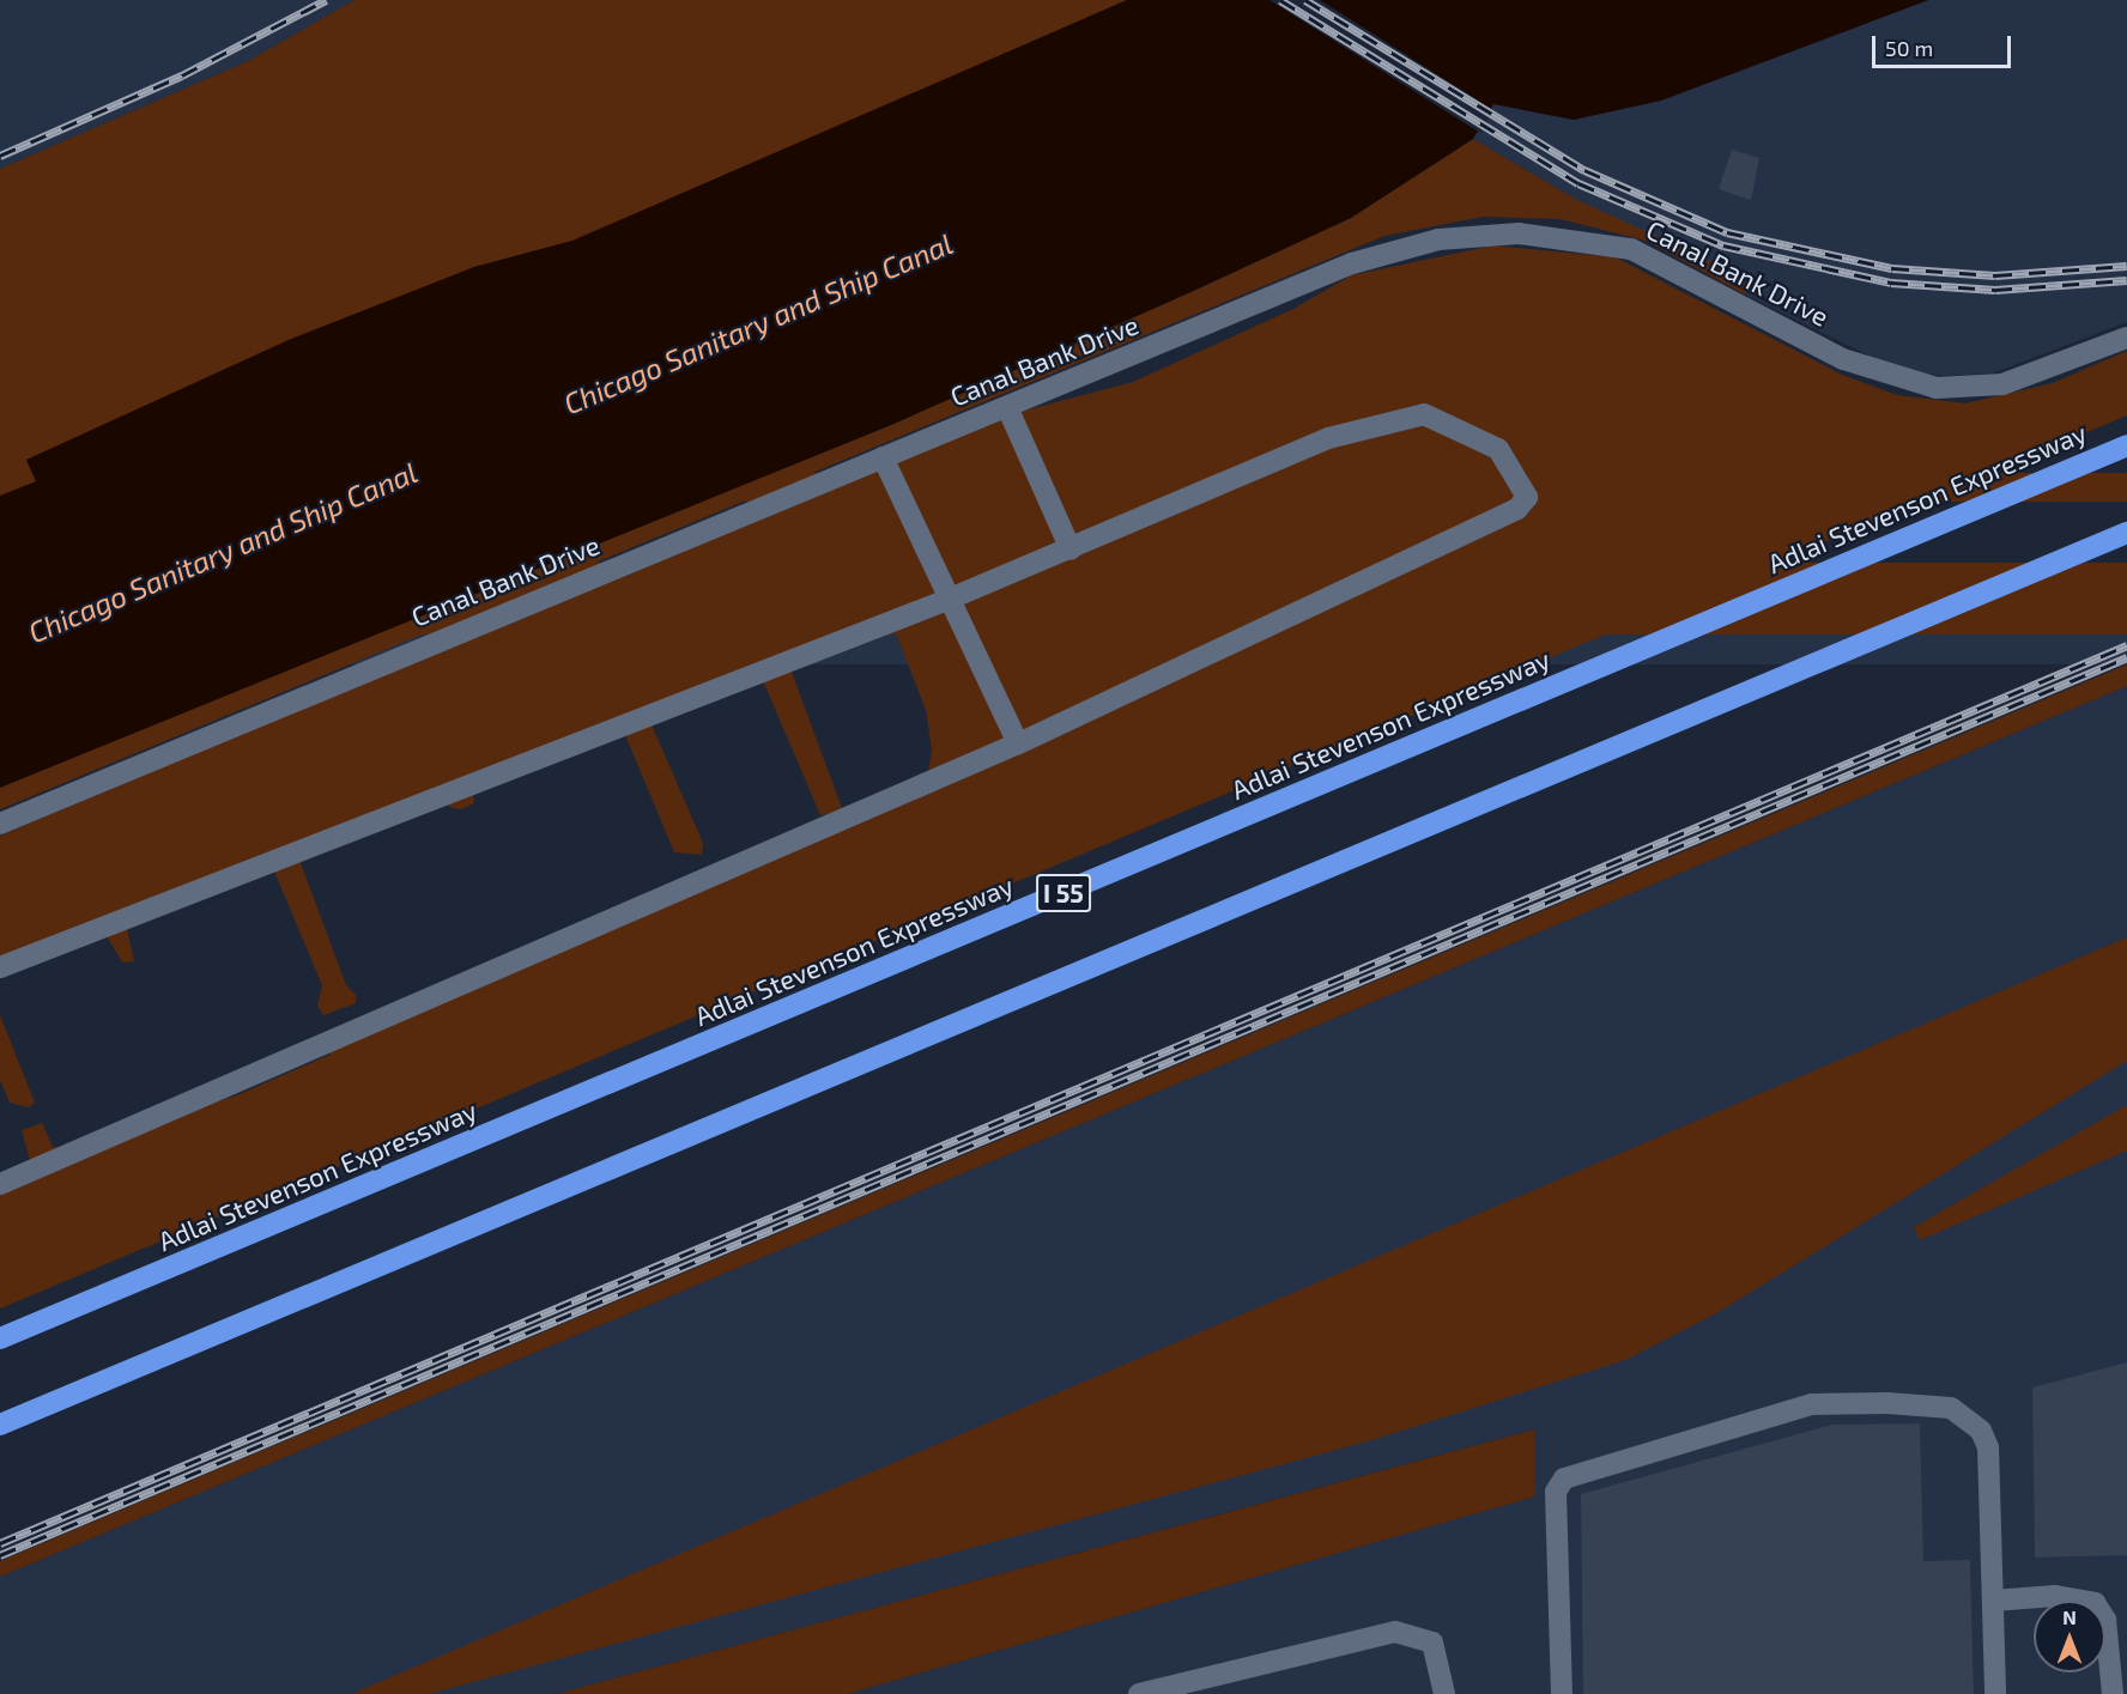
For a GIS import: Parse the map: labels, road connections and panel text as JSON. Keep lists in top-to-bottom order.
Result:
{
  "streets": {
    "highway": ["Adlai Stevenson Expressway", "I 55"],
    "lane": ["Canal Bank Drive"]
  },
  "water": ["Chicago Sanitary and Ship Canal"],
  "scale_bar": "50 m",
  "north": "top"
}
